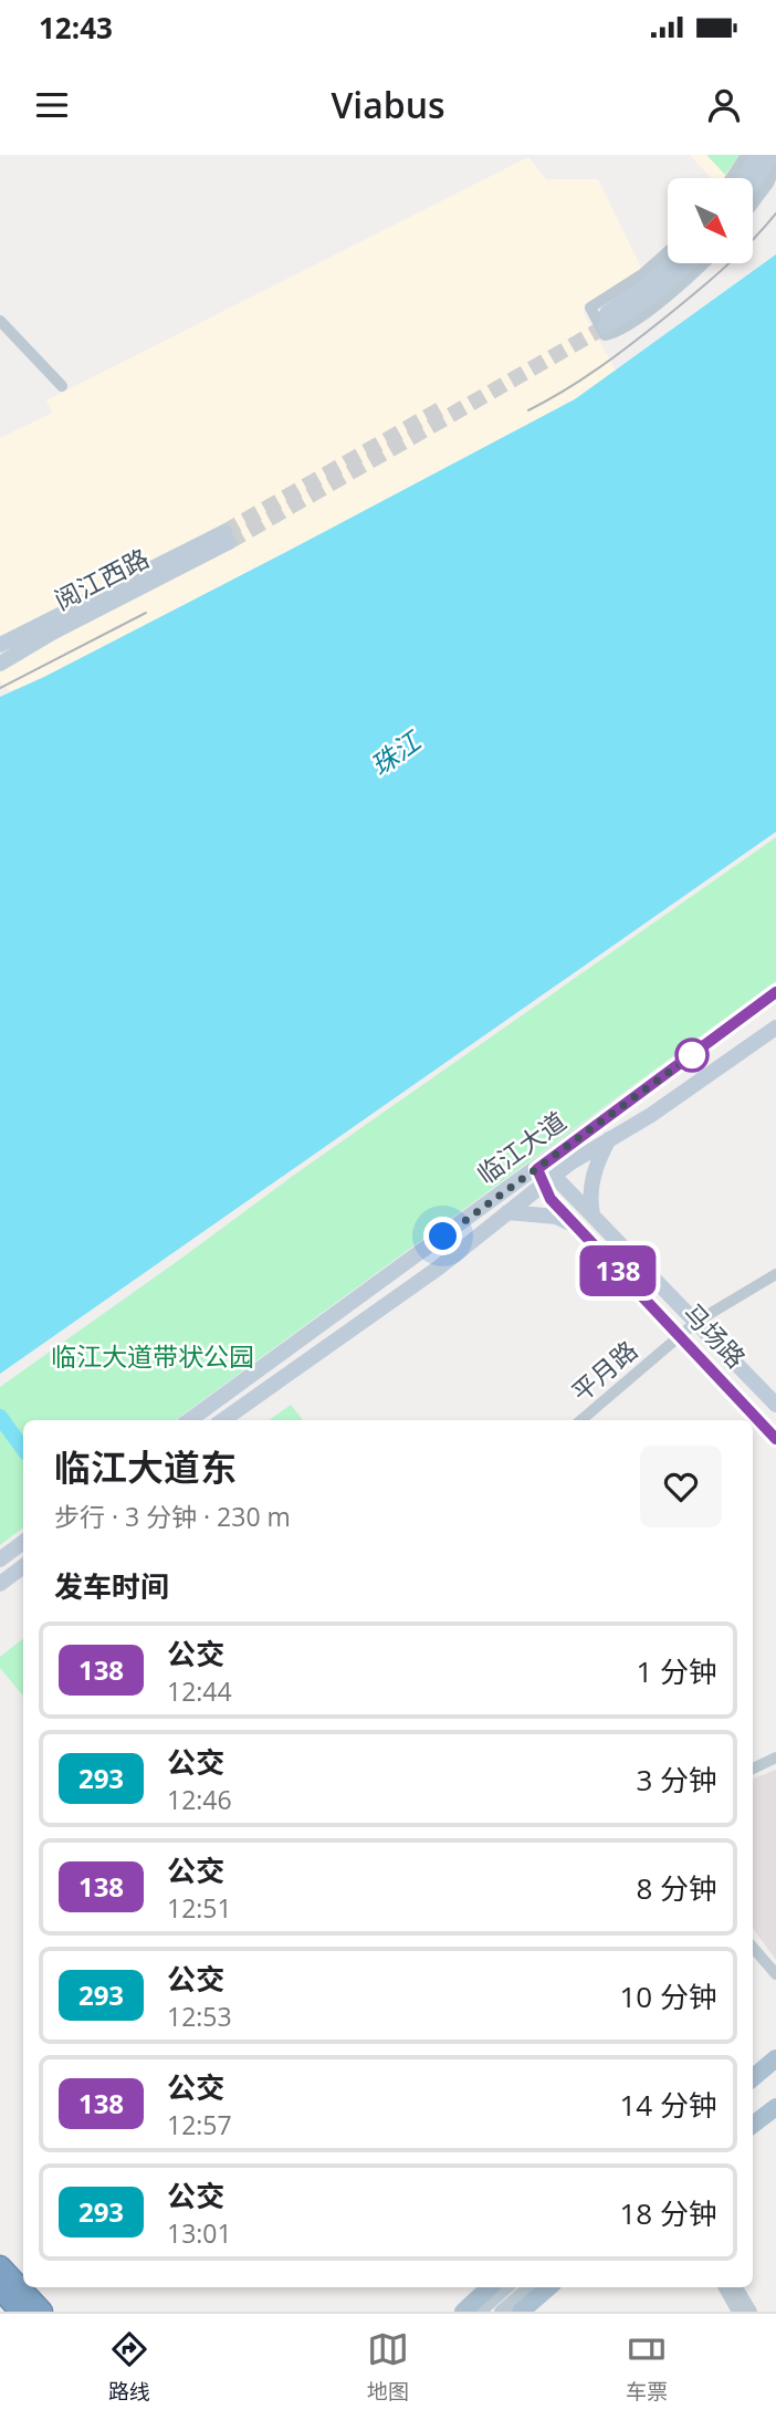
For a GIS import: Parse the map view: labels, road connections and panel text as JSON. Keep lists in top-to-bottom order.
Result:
{
  "streets": {
    "main road": ["阅江西路", "临江大道", "马场路"],
    "street": ["平月路"]
  },
  "crossings": [
    ["临江大道", "马场路"],
    ["马场路", "平月路"]
  ],
  "water": ["珠江"],
  "parks": ["临江大道带状公园"],
  "lines": ["bus line 138"],
  "north": "bottom right",
  "page": {
    "status": "12:43",
    "header": "Viabus",
    "on_map": "138",
    "heading": [
      ["临江大道东", "步行 · 3 分钟 · 230 m"],
      "发车时间"
    ],
    "list": [
      {
        "mark": "138",
        "name": "公交",
        "note": "12:44",
        "value": "1 分钟"
      },
      {
        "mark": "293",
        "name": "公交",
        "note": "12:46",
        "value": "3 分钟"
      },
      {
        "mark": "138",
        "name": "公交",
        "note": "12:51",
        "value": "8 分钟"
      },
      {
        "mark": "293",
        "name": "公交",
        "note": "12:53",
        "value": "10 分钟"
      },
      {
        "mark": "138",
        "name": "公交",
        "note": "12:57",
        "value": "14 分钟"
      },
      {
        "mark": "293",
        "name": "公交",
        "note": "13:01",
        "value": "18 分钟"
      }
    ],
    "tabs": ["路线", "地图", "车票"]
  }
}
